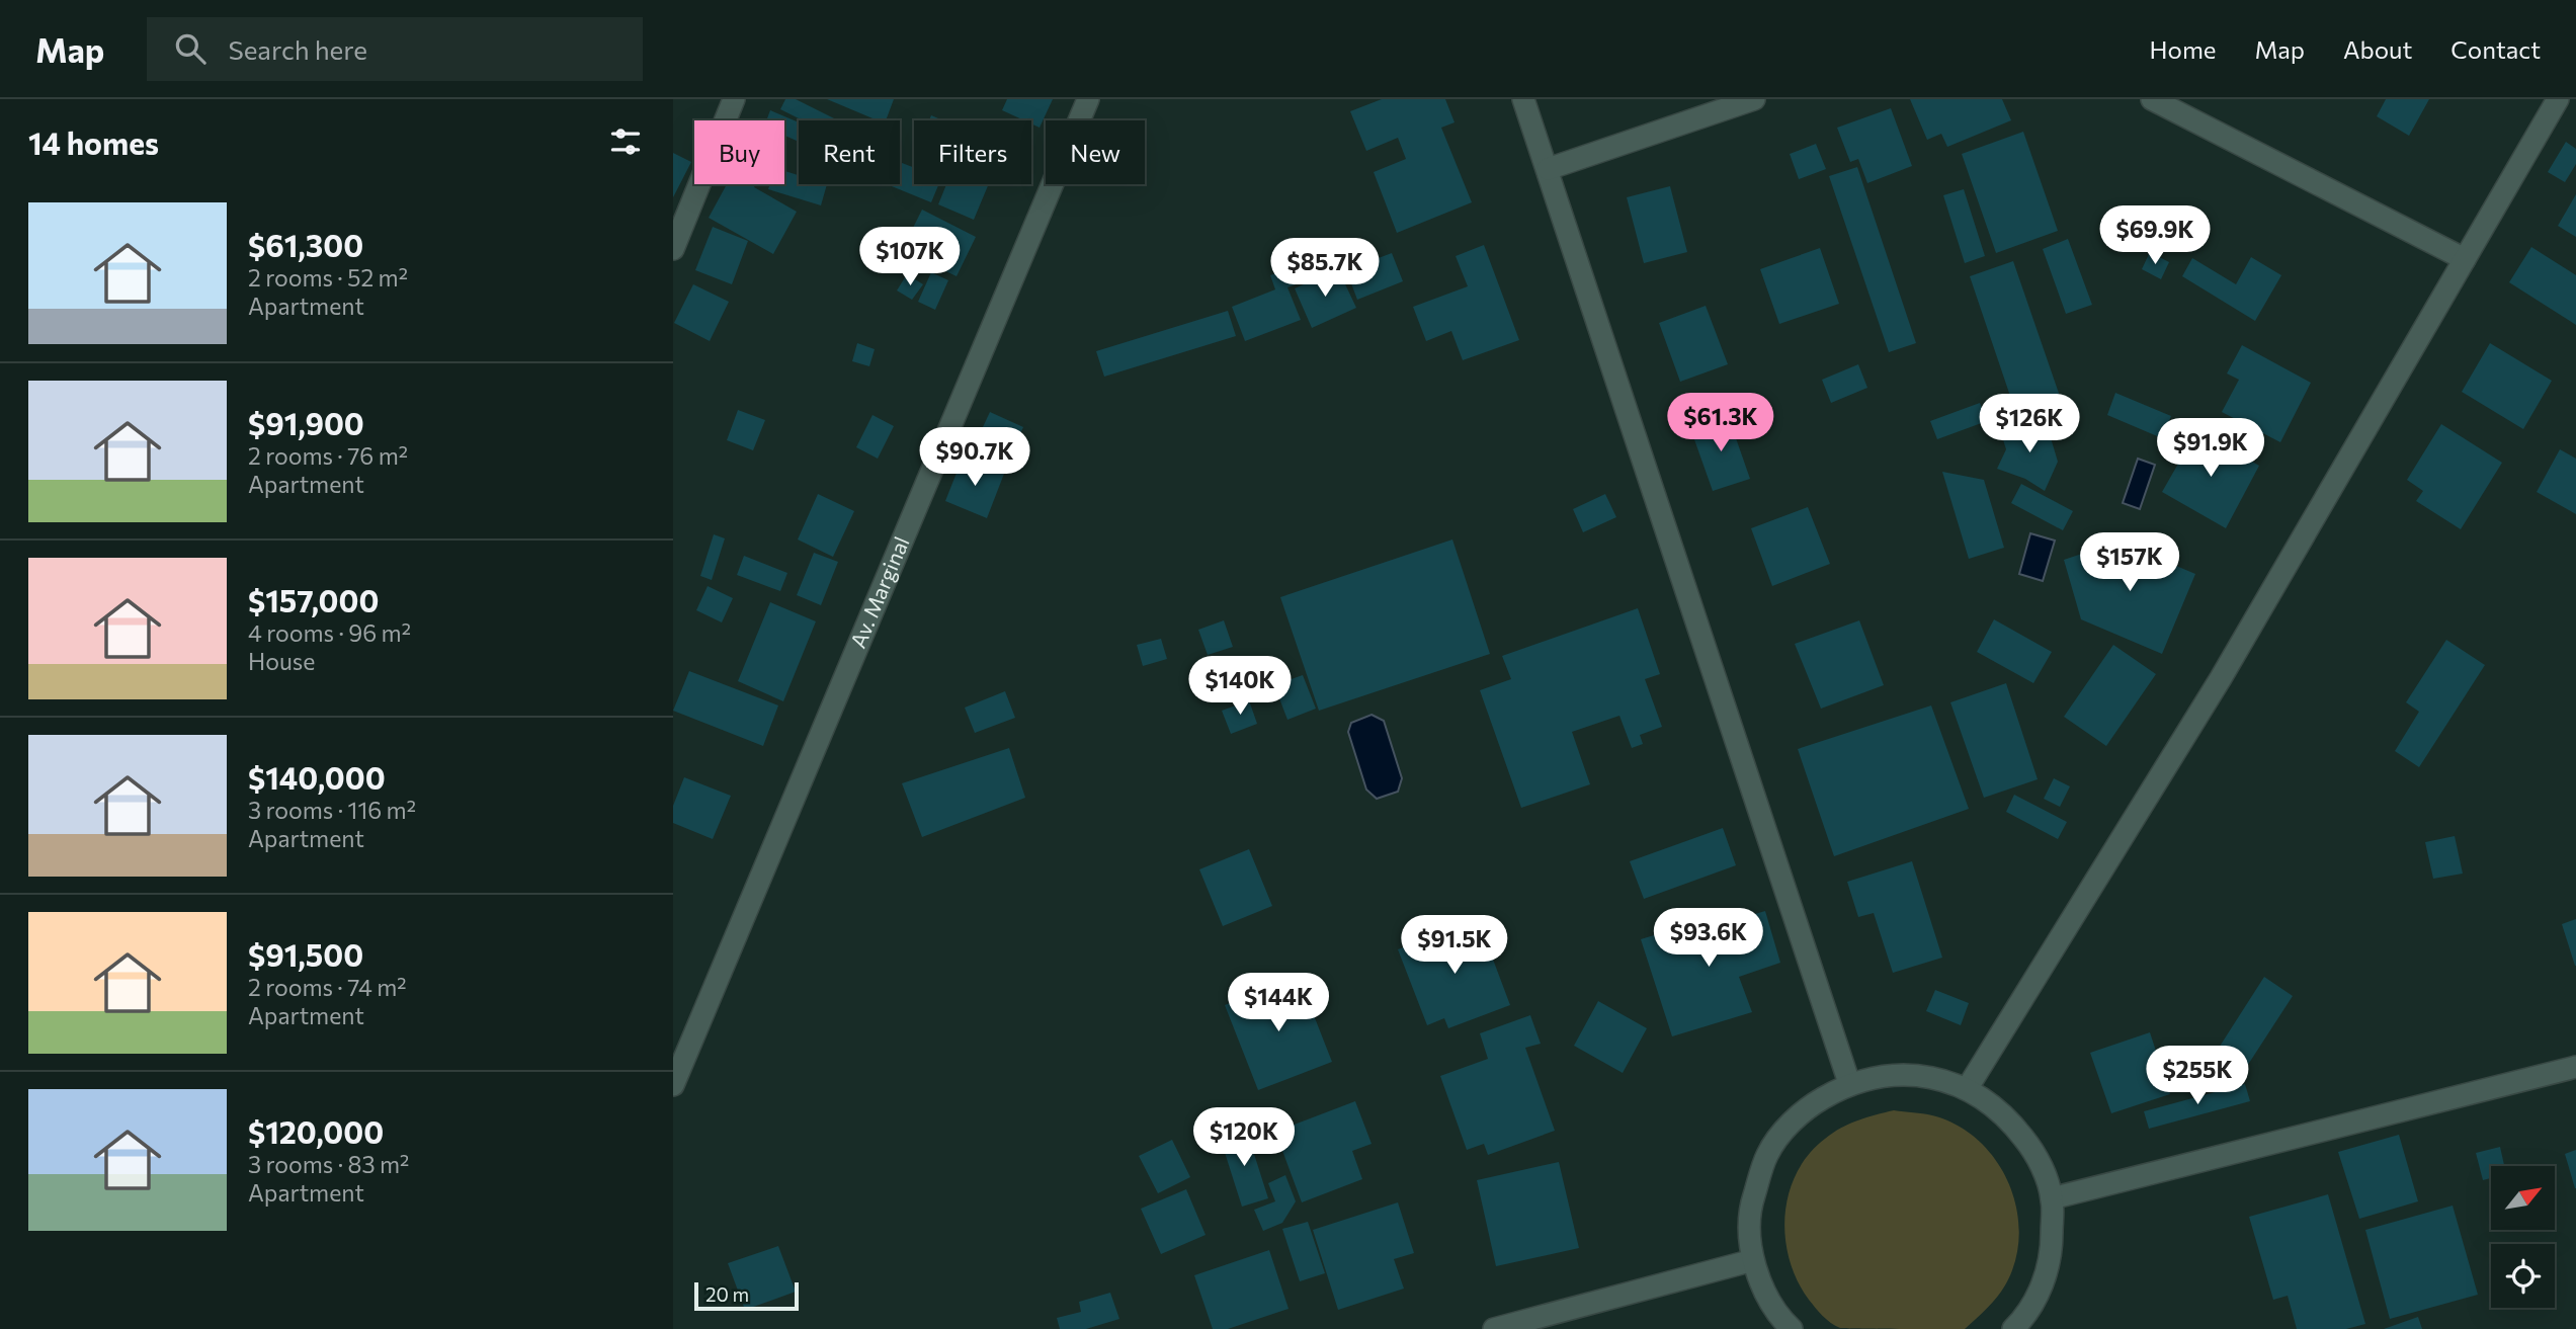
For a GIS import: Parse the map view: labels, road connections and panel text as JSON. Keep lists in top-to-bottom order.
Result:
{
  "streets": {
    "street": ["Av. Marginal"]
  },
  "scale_bar": "20 m",
  "north": "top right",
  "page": {
    "header": "Map",
    "search": "Search here",
    "nav": [
      "Home",
      "Map",
      "About",
      "Contact"
    ],
    "heading": "14 homes",
    "chip": [
      "Buy",
      "Rent",
      "Filters",
      "New"
    ],
    "list": [
      {
        "name": "$61,300",
        "note": "2 rooms · 52 m² · Apartment"
      },
      {
        "name": "$91,900",
        "note": "2 rooms · 76 m² · Apartment"
      },
      {
        "name": "$157,000",
        "note": "4 rooms · 96 m² · House"
      },
      {
        "name": "$140,000",
        "note": "3 rooms · 116 m² · Apartment"
      },
      {
        "name": "$91,500",
        "note": "2 rooms · 74 m² · Apartment"
      },
      {
        "name": "$120,000",
        "note": "3 rooms · 83 m² · Apartment"
      }
    ],
    "price": [
      "$69.9K",
      "$107K",
      "$85.7K",
      "$61.3K",
      "$126K",
      "$91.9K",
      "$90.7K",
      "$157K",
      "$140K",
      "$93.6K",
      "$91.5K",
      "$144K",
      "$255K",
      "$120K"
    ],
    "scale": "20 m"
  }
}
